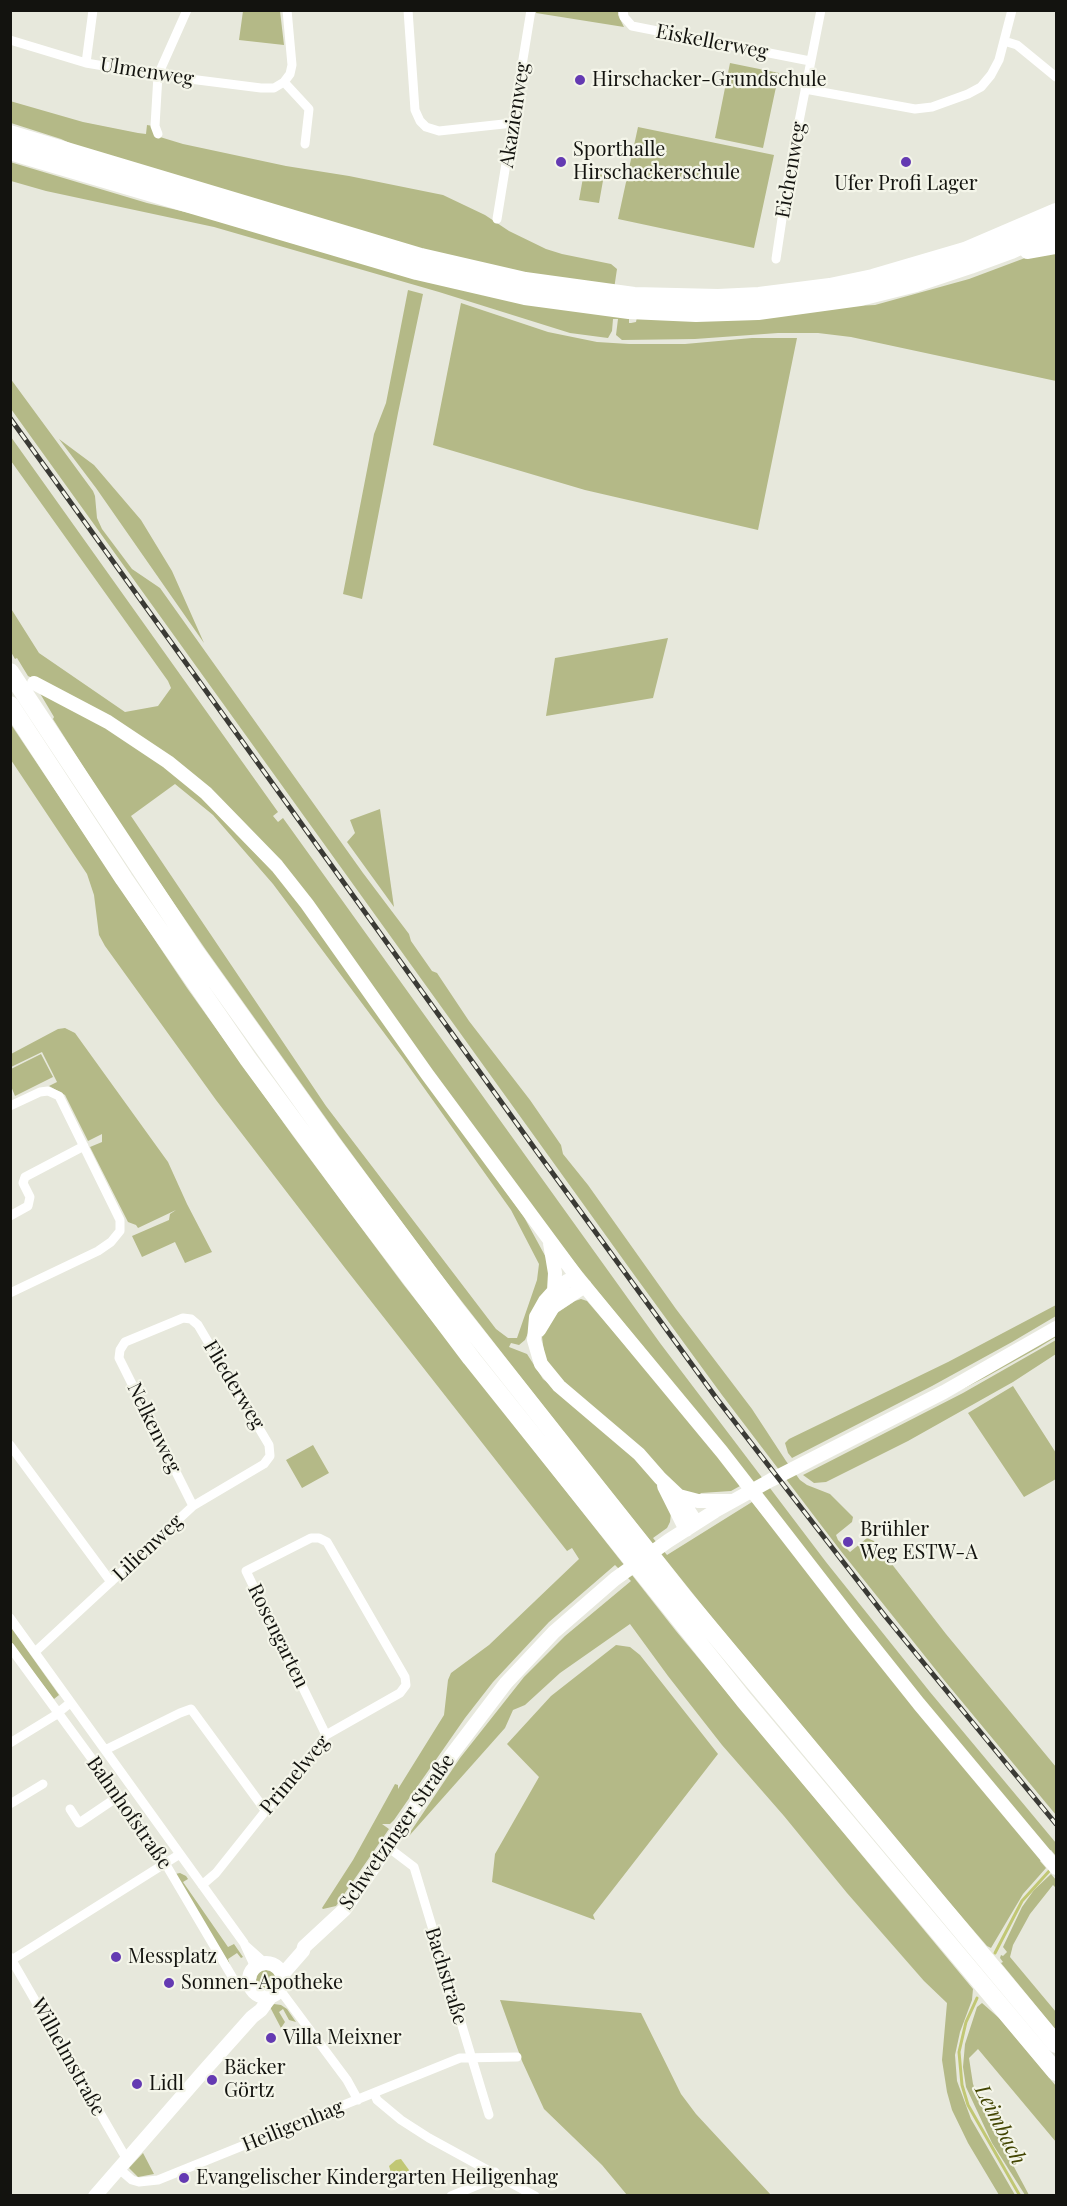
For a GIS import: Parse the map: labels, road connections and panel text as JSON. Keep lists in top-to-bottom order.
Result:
{
  "streets": {
    "main road": ["Schwetzinger Straße"],
    "street": [
      "Eiskellerweg",
      "Ulmenweg",
      "Akazienweg",
      "Eichenweg",
      "Fliederweg",
      "Nelkenweg",
      "Lilienweg",
      "Rosengarten",
      "Primelweg",
      "Bahnhofstraße",
      "Bachstraße",
      "Wilhelmstraße",
      "Heiligenhag"
    ]
  },
  "crossings": [
    ["Eiskellerweg", "Eichenweg"],
    ["Fliederweg", "Nelkenweg"],
    ["Fliederweg", "Lilienweg"],
    ["Nelkenweg", "Lilienweg"],
    ["Lilienweg", "Bahnhofstraße"],
    ["Rosengarten", "Primelweg"],
    ["Primelweg", "Bahnhofstraße"],
    ["Bahnhofstraße", "Schwetzinger Straße"],
    ["Schwetzinger Straße", "Bachstraße"],
    ["Bachstraße", "Heiligenhag"],
    ["Wilhelmstraße", "Heiligenhag"]
  ],
  "water": ["Leimbach"],
  "places": [
    "Hirschacker-Grundschule",
    "Sporthalle Hirschackerschule",
    "Ufer Profi Lager",
    "Brühler Weg ESTW-A",
    "Messplatz",
    "Sonnen-Apotheke",
    "Villa Meixner",
    "Bäcker Görtz",
    "Lidl",
    "Evangelischer Kindergarten Heiligenhag"
  ]
}
